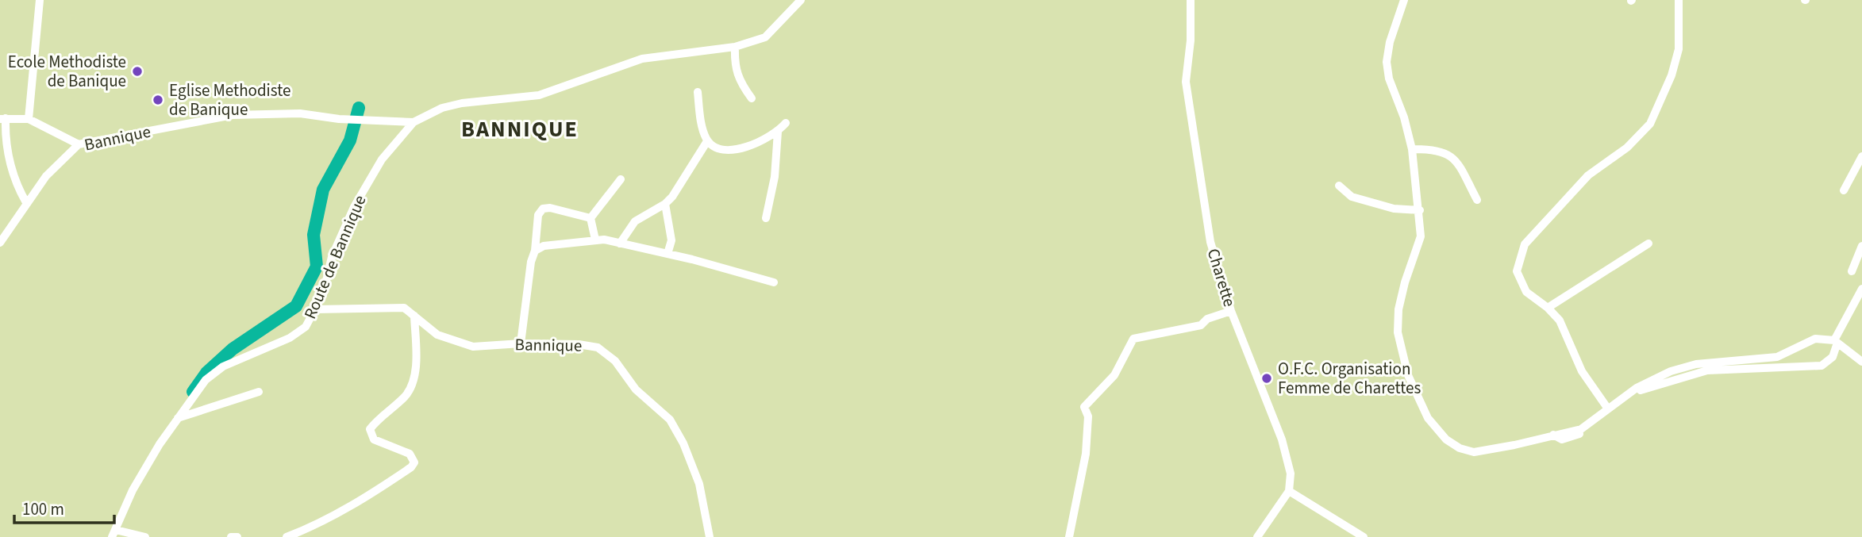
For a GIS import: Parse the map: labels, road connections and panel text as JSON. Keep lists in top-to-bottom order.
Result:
{
  "streets": {
    "street": ["Bannique", "Route de Bannique", "Charette"]
  },
  "crossings": [
    ["Bannique", "Route de Bannique"]
  ],
  "districts": ["BANNIQUE"],
  "places": ["Ecole Methodiste de Banique", "Eglise Methodiste de Banique", "O.F.C. Organisation Femme de Charettes"],
  "scale_bar": "100 m"
}
